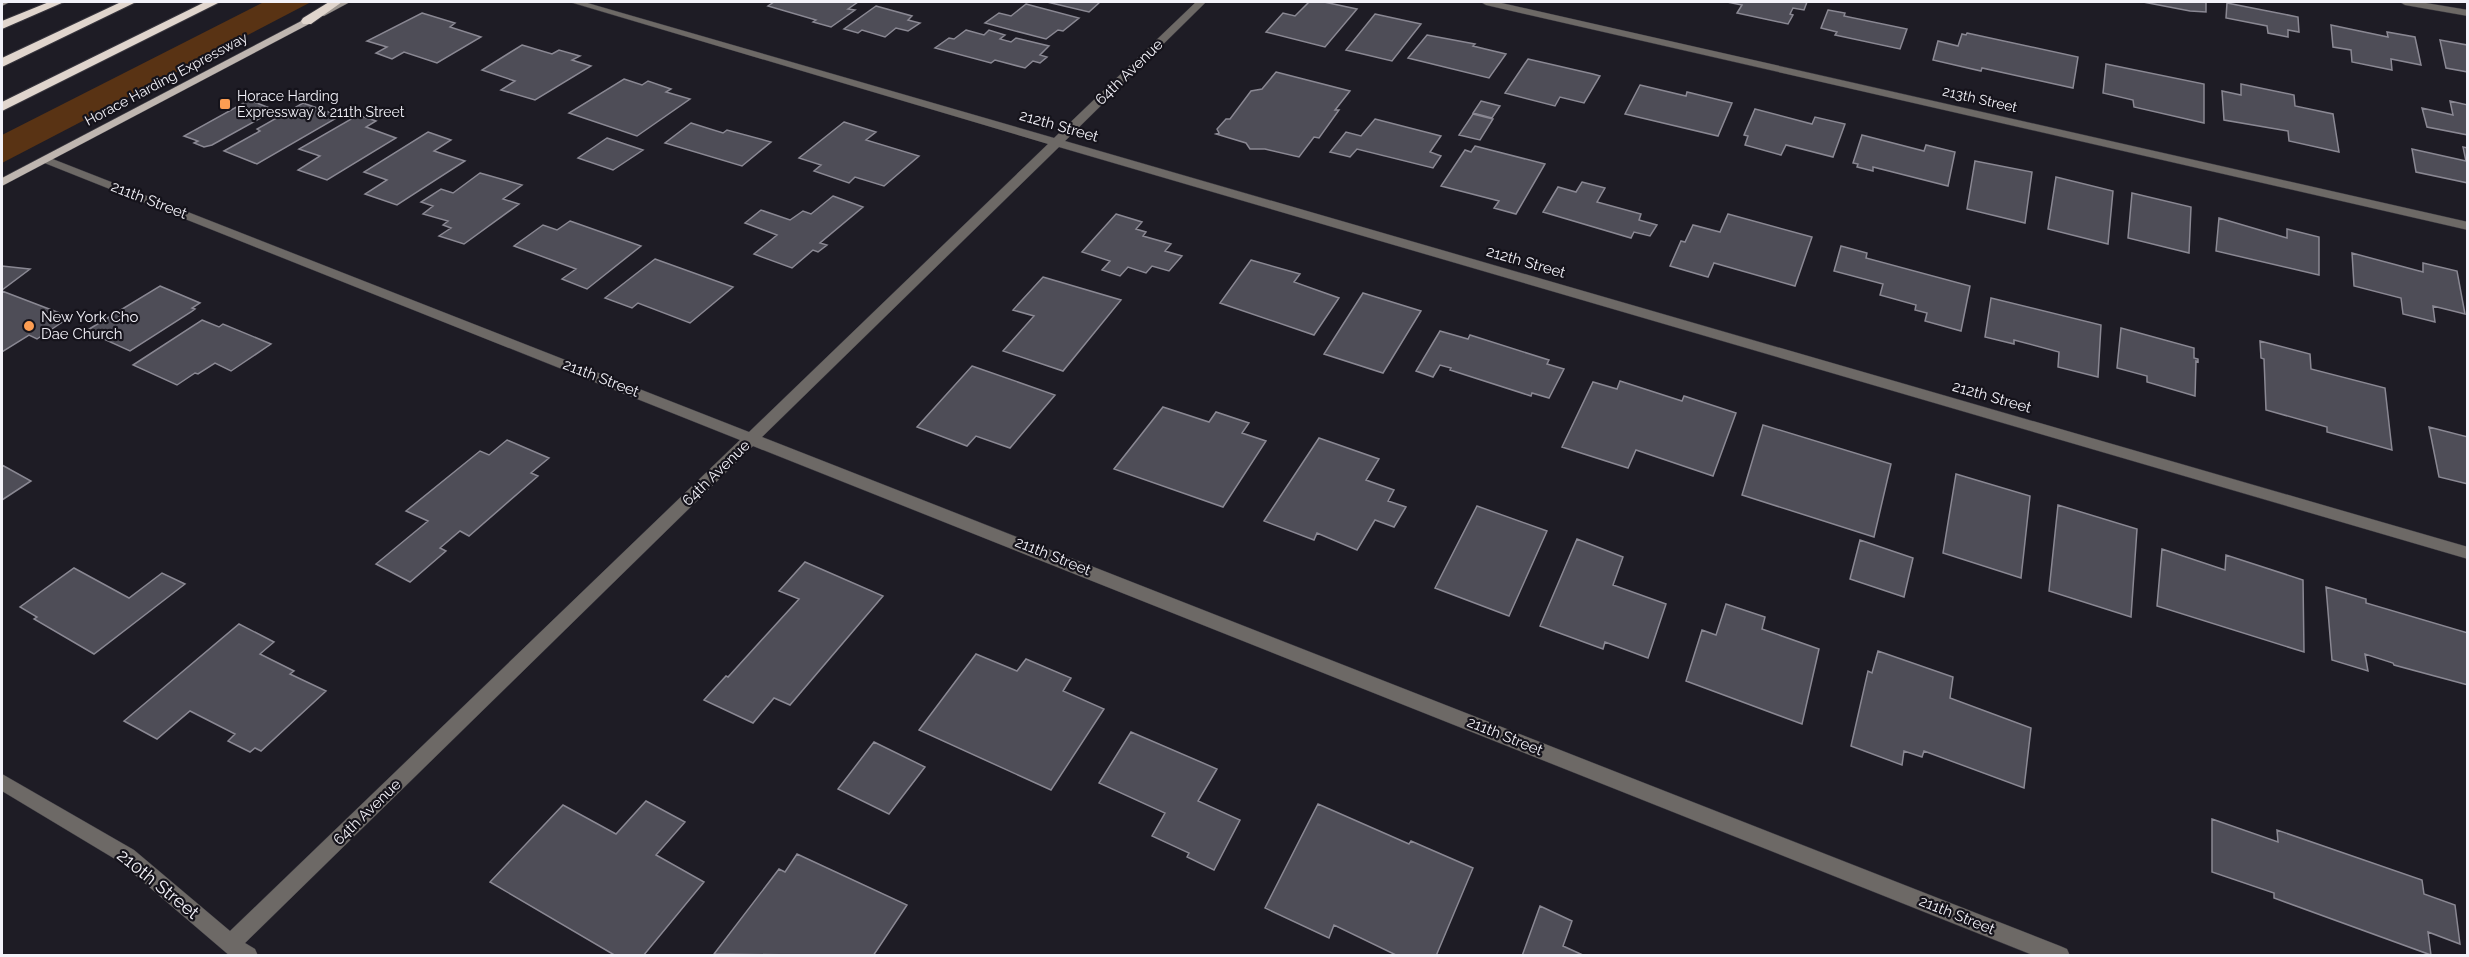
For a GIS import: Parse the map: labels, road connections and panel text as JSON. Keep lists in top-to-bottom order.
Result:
{
  "streets": {
    "main road": ["Horace Harding Expressway"],
    "street": [
      "64th Avenue",
      "213th Street",
      "212th Street",
      "211th Street",
      "210th Street"
    ]
  },
  "crossings": [
    ["64th Avenue", "212th Street"],
    ["64th Avenue", "211th Street"],
    ["64th Avenue", "210th Street"],
    ["Horace Harding Expressway", "211th Street"]
  ],
  "places": {
    "transit": ["Horace Harding Expressway & 211th Street"],
    "other": ["New York Cho Dae Church"]
  }
}
